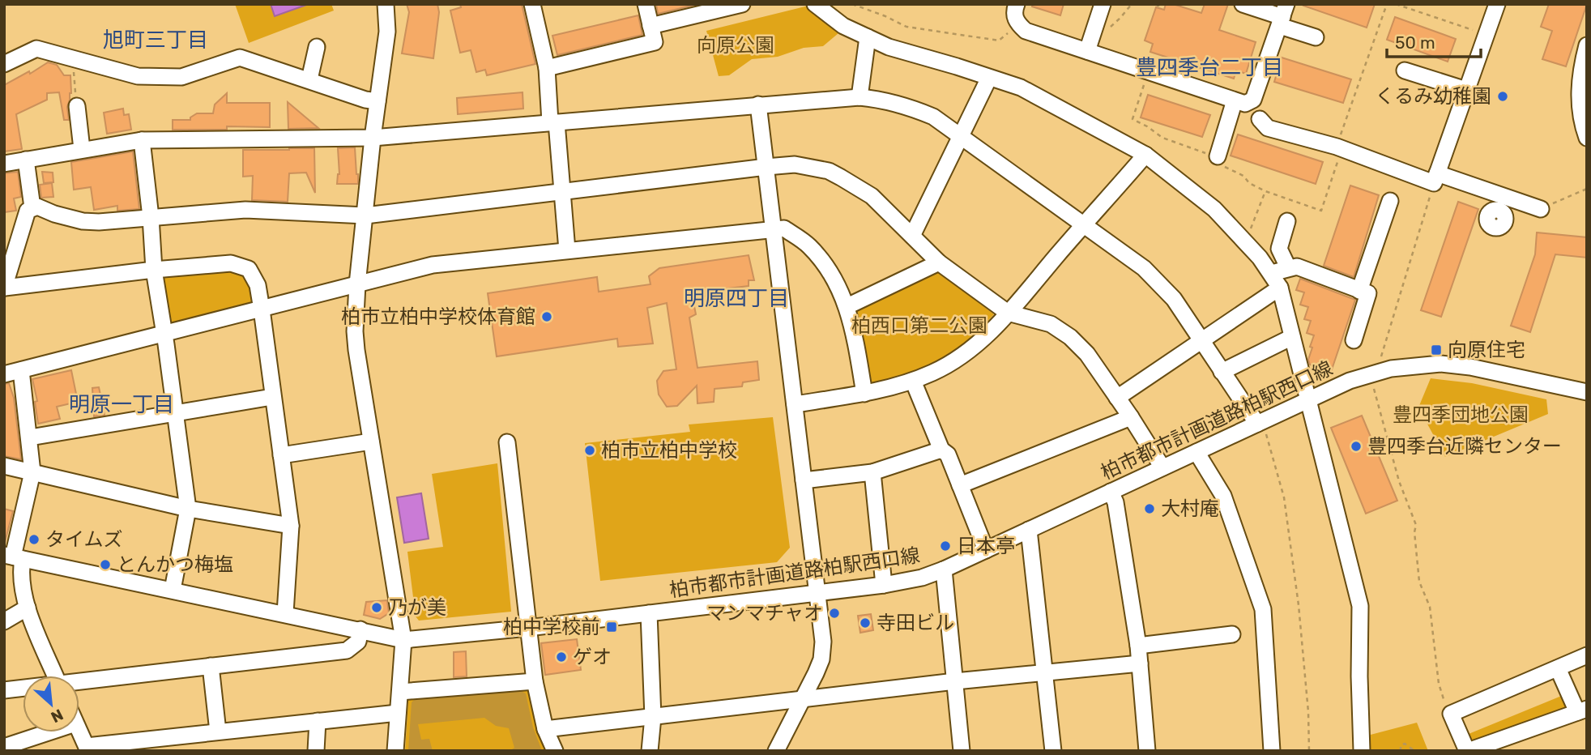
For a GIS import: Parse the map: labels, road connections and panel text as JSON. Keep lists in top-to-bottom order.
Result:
{
  "streets": {
    "street": ["柏市都市計画道路柏駅西口線"]
  },
  "districts": [
    "旭町三丁目",
    "豊四季台二丁目",
    "明原四丁目",
    "明原一丁目"
  ],
  "parks": ["向原公園", "柏西口第二公園", "豊四季団地公園"],
  "places": {
    "other": [
      "くるみ幼稚園",
      "柏市立柏中学校体育館",
      "豊四季台近隣センター",
      "柏市立柏中学校",
      "大村庵",
      "タイムズ",
      "日本亭",
      "とんかつ梅塩",
      "乃が美",
      "マンマチャオ",
      "寺田ビル",
      "ゲオ"
    ],
    "transit": ["向原住宅", "柏中学校前"]
  },
  "scale_bar": "50 m",
  "north": "bottom right"
}
